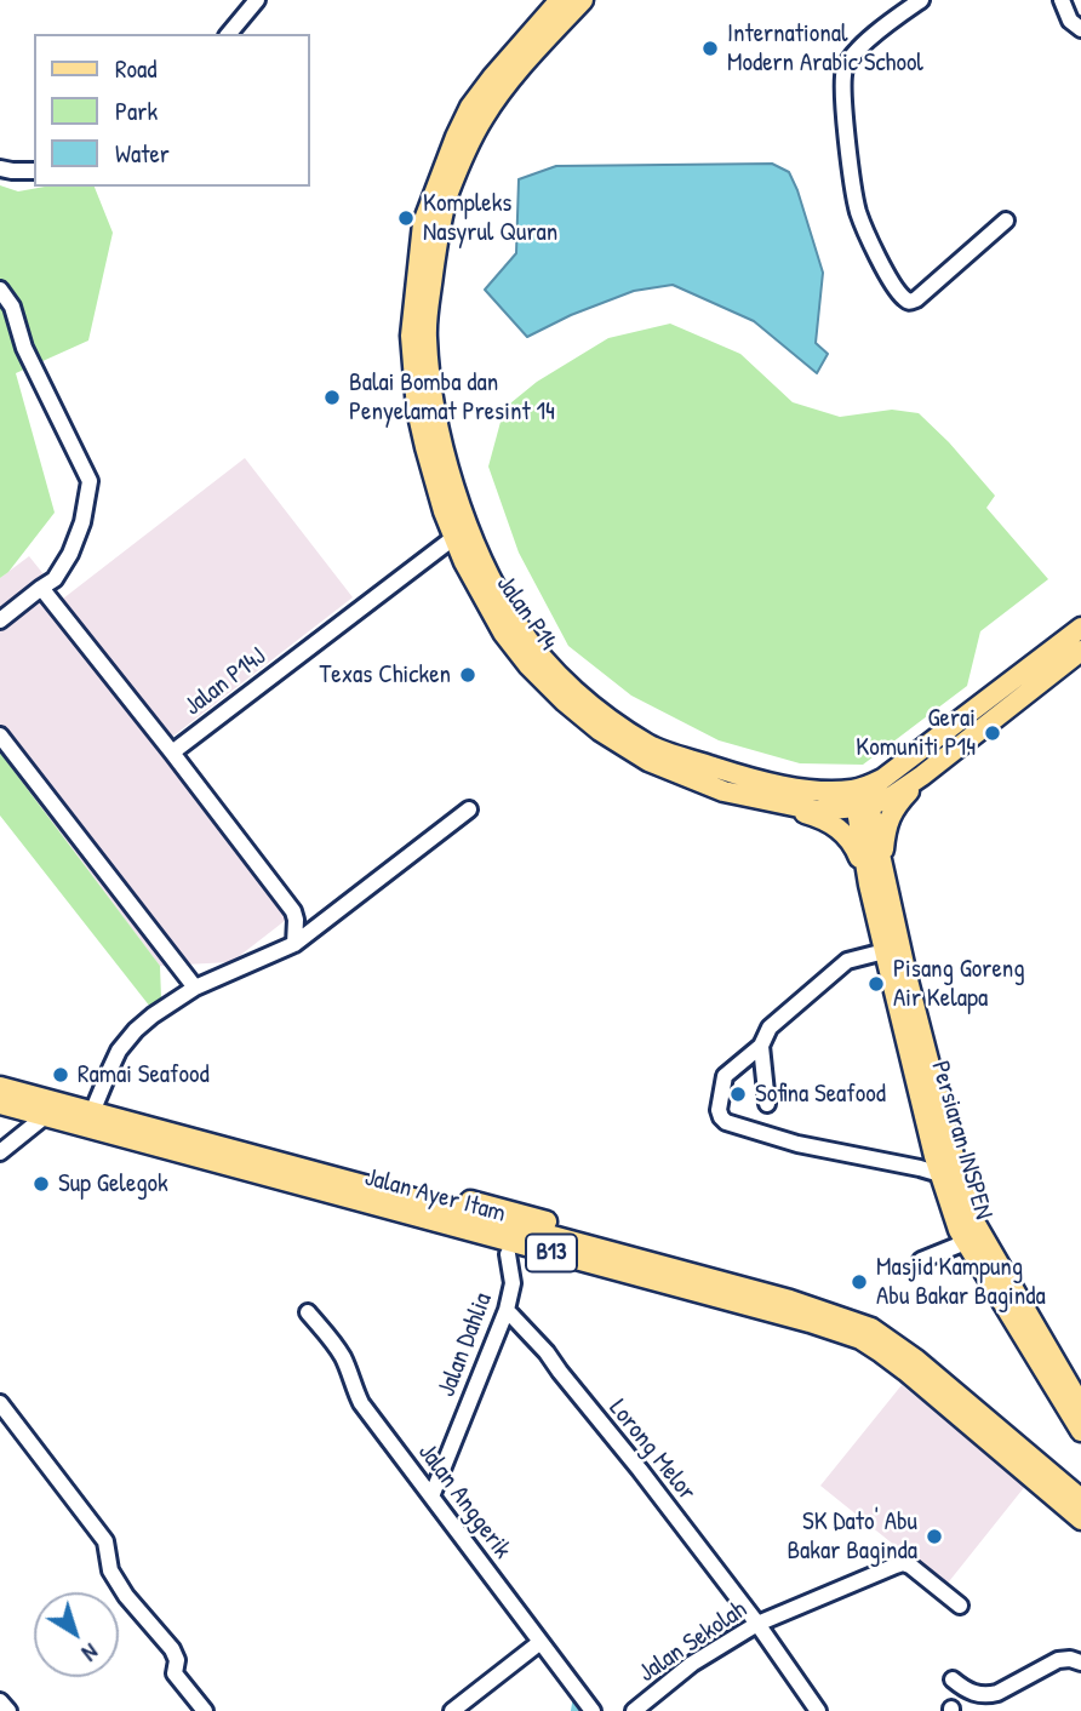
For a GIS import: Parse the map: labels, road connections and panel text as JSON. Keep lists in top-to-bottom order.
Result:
{
  "streets": {
    "main road": [
      "Jalan P14",
      "Persiaran INSPEN",
      "Jalan Ayer Itam",
      "B13"
    ],
    "street": [
      "Jalan P14J",
      "Jalan Dahlia",
      "Lorong Melor",
      "Jalan Anggerik",
      "Jalan Sekolah"
    ]
  },
  "crossings": [
    ["Jalan P14", "Jalan P14J"],
    ["Jalan Ayer Itam", "B13"],
    ["Jalan Dahlia", "Lorong Melor"],
    ["Jalan Dahlia", "Jalan Anggerik"],
    ["Lorong Melor", "Jalan Sekolah"]
  ],
  "places": [
    "International Modern Arabic School",
    "Kompleks Nasyrul Quran",
    "Balai Bomba dan Penyelamat Presint 14",
    "Texas Chicken",
    "Gerai Komuniti P14",
    "Pisang Goreng Air Kelapa",
    "Ramai Seafood",
    "Sofina Seafood",
    "Sup Gelegok",
    "Masjid Kampung Abu Bakar Baginda",
    "SK Dato' Abu Bakar Baginda"
  ],
  "legend": ["Road", "Park", "Water"],
  "north": "bottom right"
}
